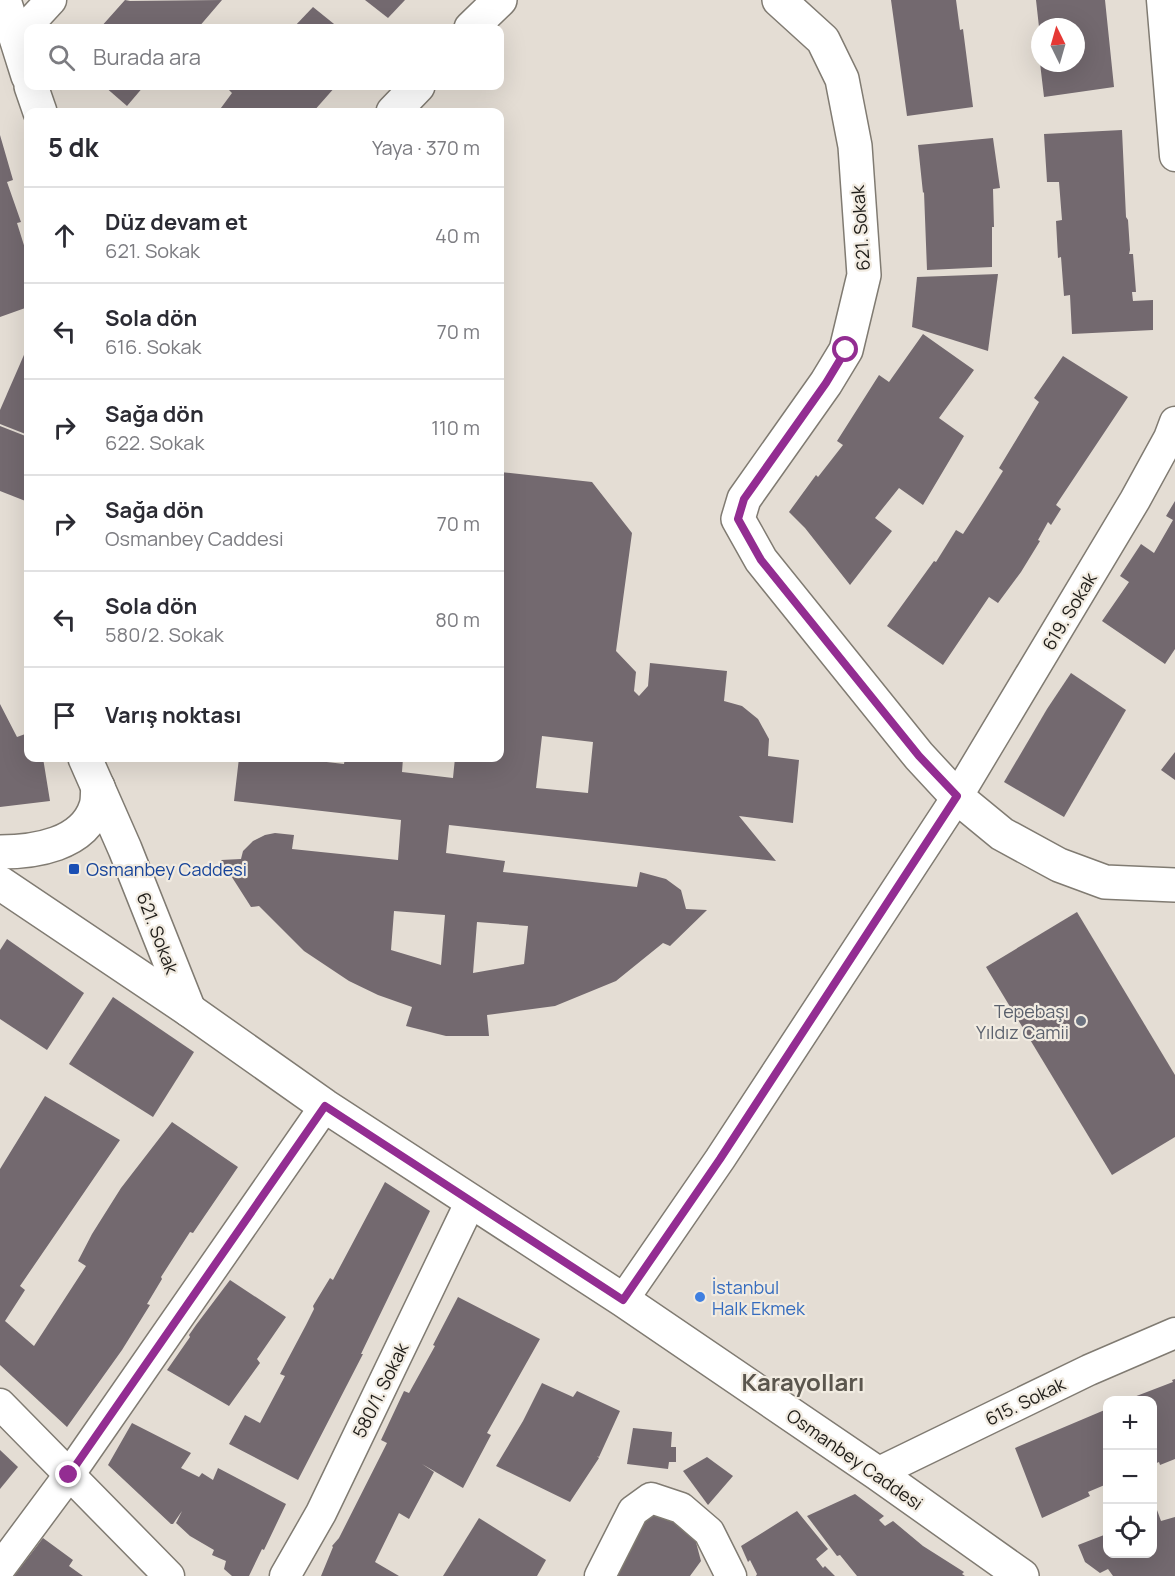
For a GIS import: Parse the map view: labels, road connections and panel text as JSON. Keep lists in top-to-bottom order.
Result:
{
  "streets": {
    "street": [
      "621. Sokak",
      "619. Sokak",
      "580/1. Sokak",
      "615. Sokak",
      "Osmanbey Caddesi"
    ]
  },
  "crossings": [
    ["621. Sokak", "619. Sokak"],
    ["621. Sokak", "Osmanbey Caddesi"],
    ["619. Sokak", "Osmanbey Caddesi"],
    ["580/1. Sokak", "Osmanbey Caddesi"],
    ["615. Sokak", "Osmanbey Caddesi"]
  ],
  "districts": ["Karayolları"],
  "places": {
    "transit": ["Osmanbey Caddesi"],
    "other": ["Tepebaşı Yıldız Camii", "İstanbul Halk Ekmek"]
  },
  "north": "top",
  "page": {
    "search": "Burada ara",
    "heading": ["5 dk", "Yaya · 370 m"],
    "list": [
      ["Düz devam et", "621. Sokak", "40 m"],
      ["Sola dön", "616. Sokak", "70 m"],
      ["Sağa dön", "622. Sokak", "110 m"],
      ["Sağa dön", "Osmanbey Caddesi", "70 m"],
      ["Sola dön", "580/2. Sokak", "80 m"],
      "Varış noktası"
    ],
    "map_buttons": ["+", "−"]
  }
}
